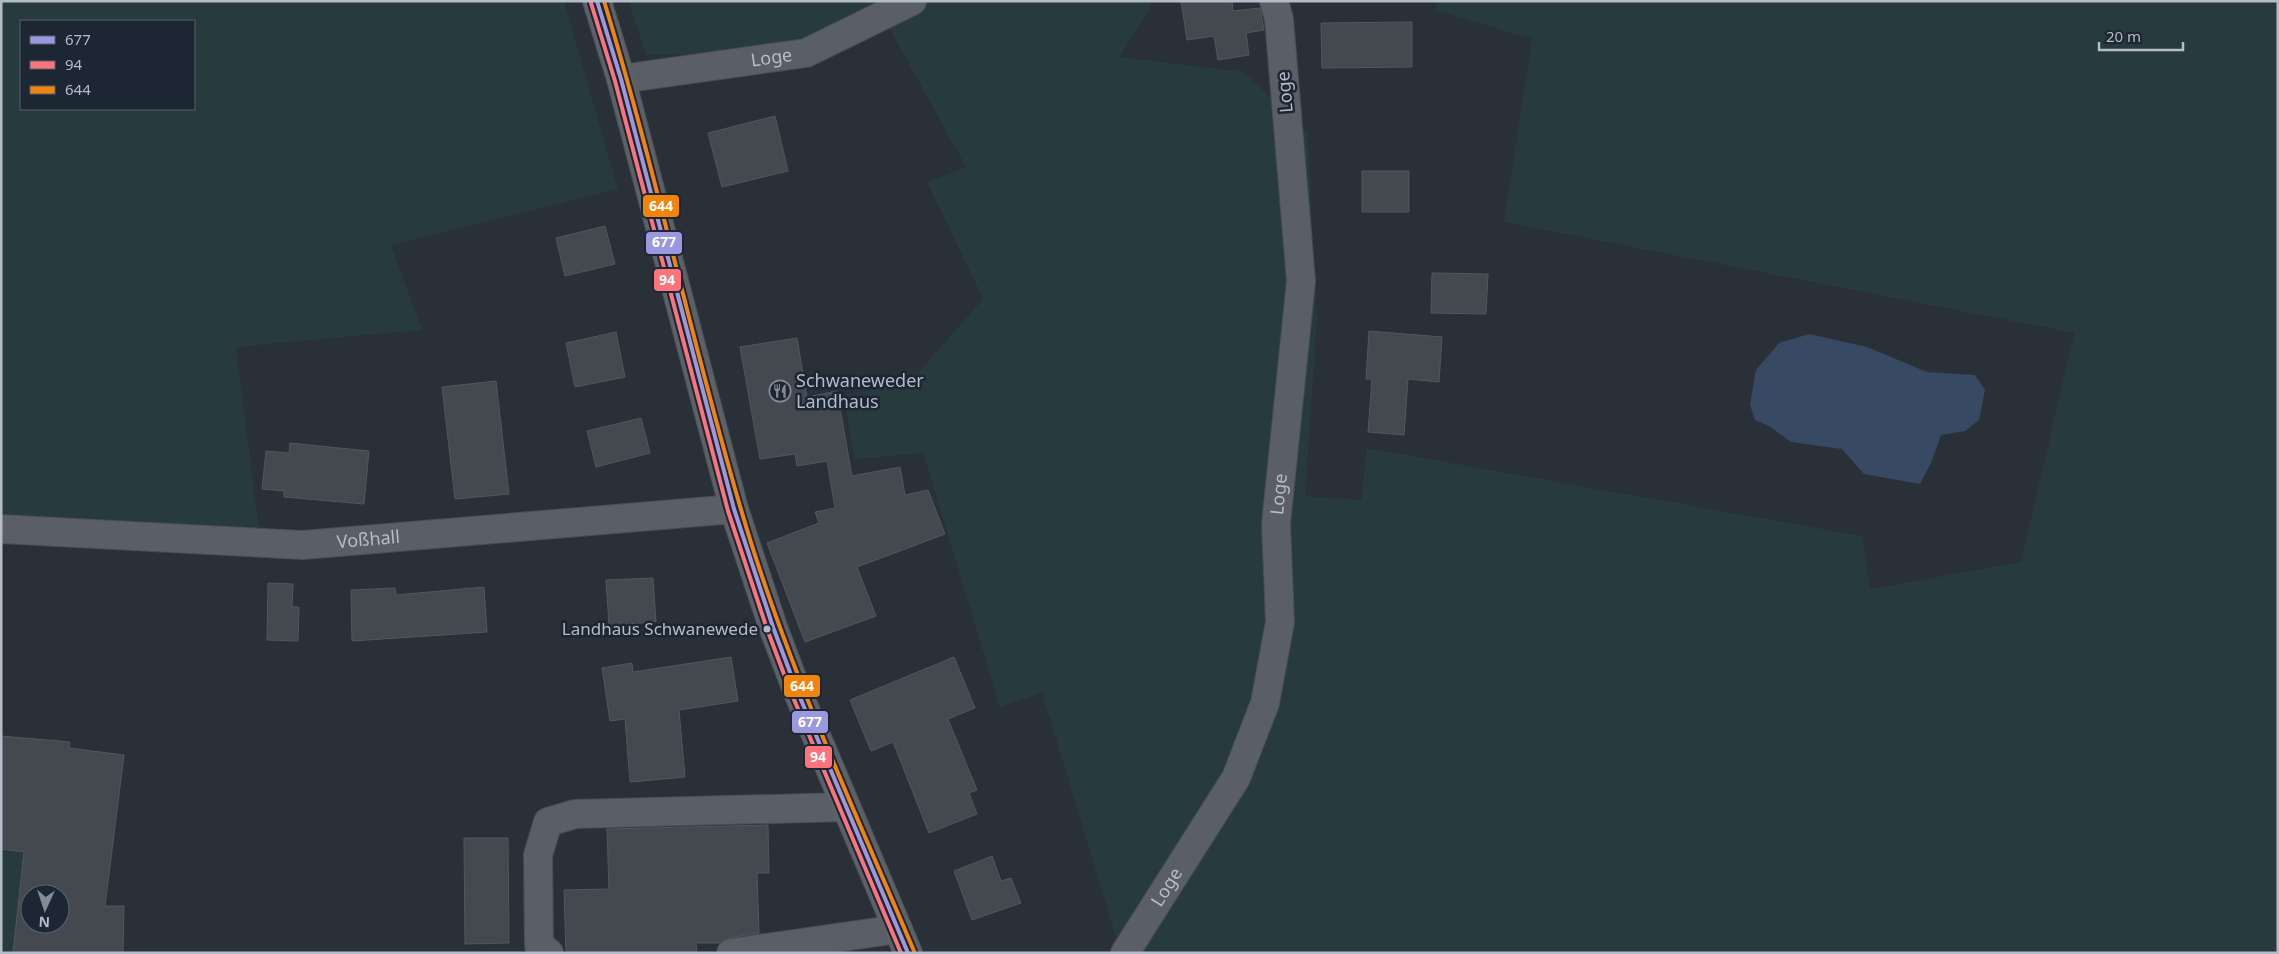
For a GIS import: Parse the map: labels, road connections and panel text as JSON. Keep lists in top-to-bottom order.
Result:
{
  "streets": {
    "street": ["Loge", "Voßhall"]
  },
  "places": {
    "restaurant": ["Schwaneweder Landhaus"],
    "other": ["Landhaus Schwanewede"]
  },
  "lines": ["transit line 677", "transit line 644", "transit line 94"],
  "legend": ["677", "94", "644"],
  "scale_bar": "20 m",
  "north": "bottom"
}
